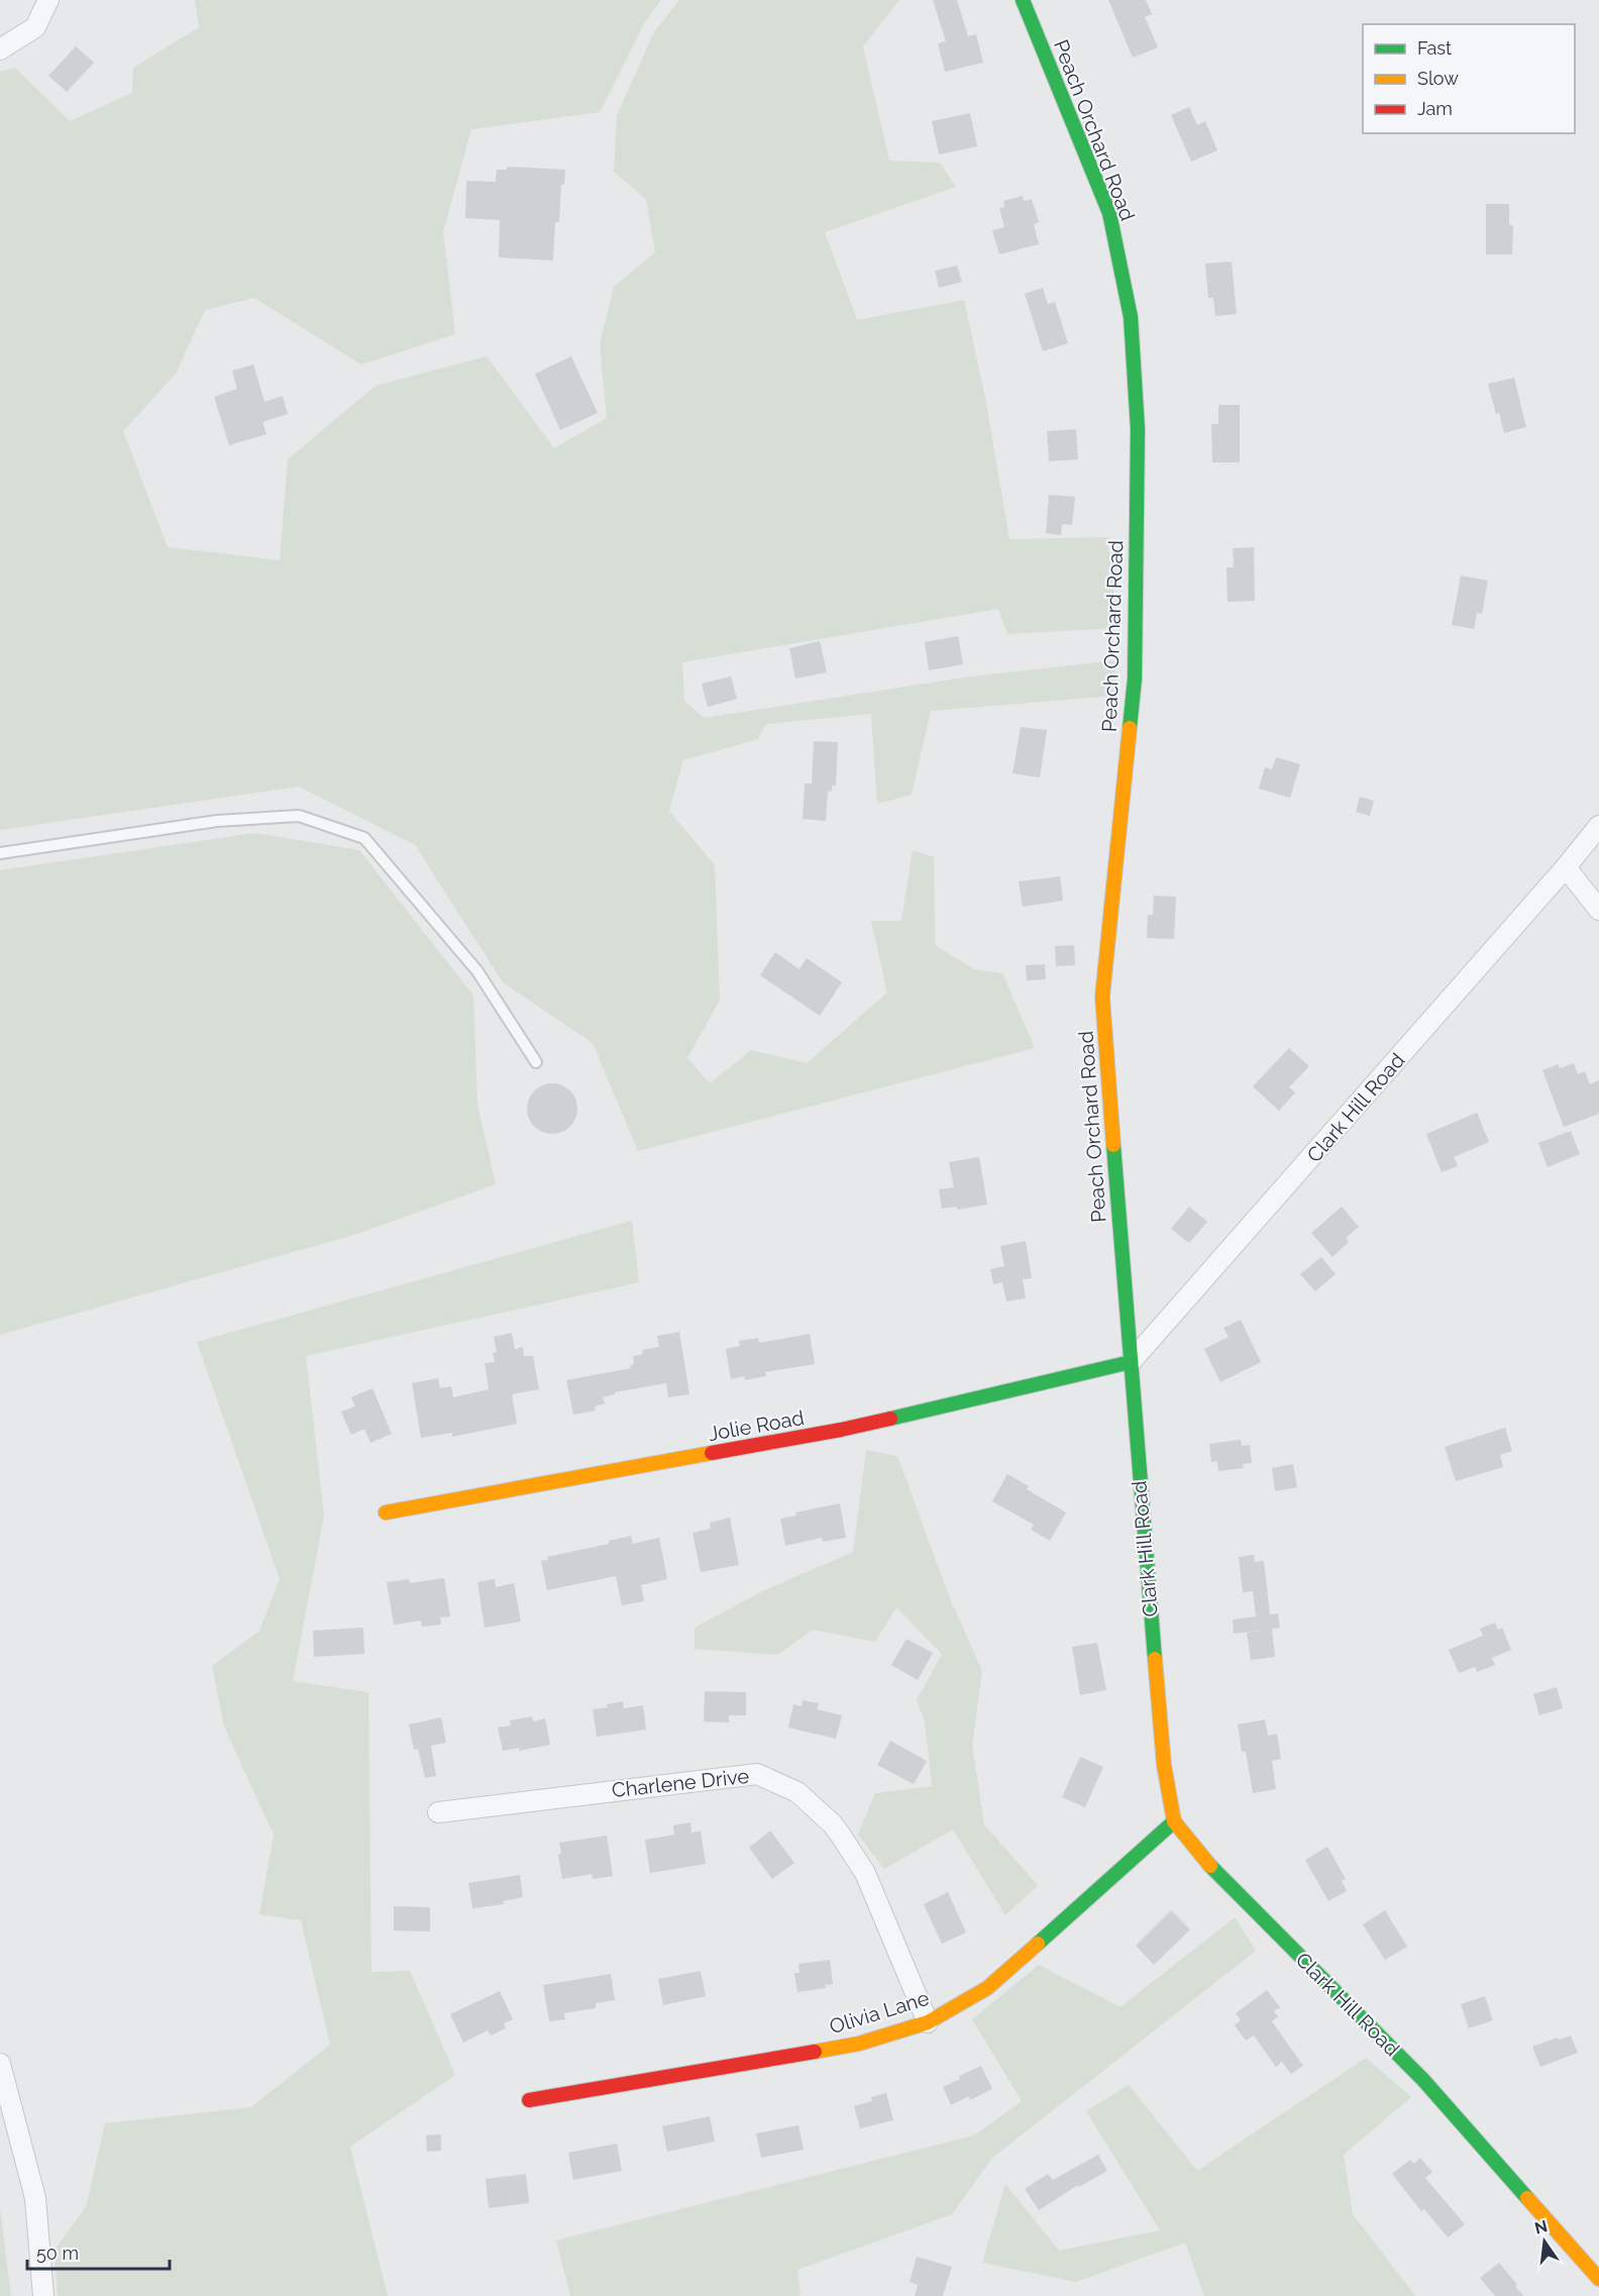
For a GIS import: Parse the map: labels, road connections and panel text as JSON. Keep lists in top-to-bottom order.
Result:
{
  "streets": {
    "street": [
      "Peach Orchard Road",
      "Clark Hill Road",
      "Jolie Road",
      "Charlene Drive",
      "Olivia Lane"
    ]
  },
  "crossings": [
    ["Peach Orchard Road", "Clark Hill Road"],
    ["Peach Orchard Road", "Jolie Road"],
    ["Clark Hill Road", "Jolie Road"],
    ["Clark Hill Road", "Olivia Lane"],
    ["Charlene Drive", "Olivia Lane"]
  ],
  "legend": ["Fast", "Slow", "Jam"],
  "scale_bar": "50 m",
  "north": "top"
}
